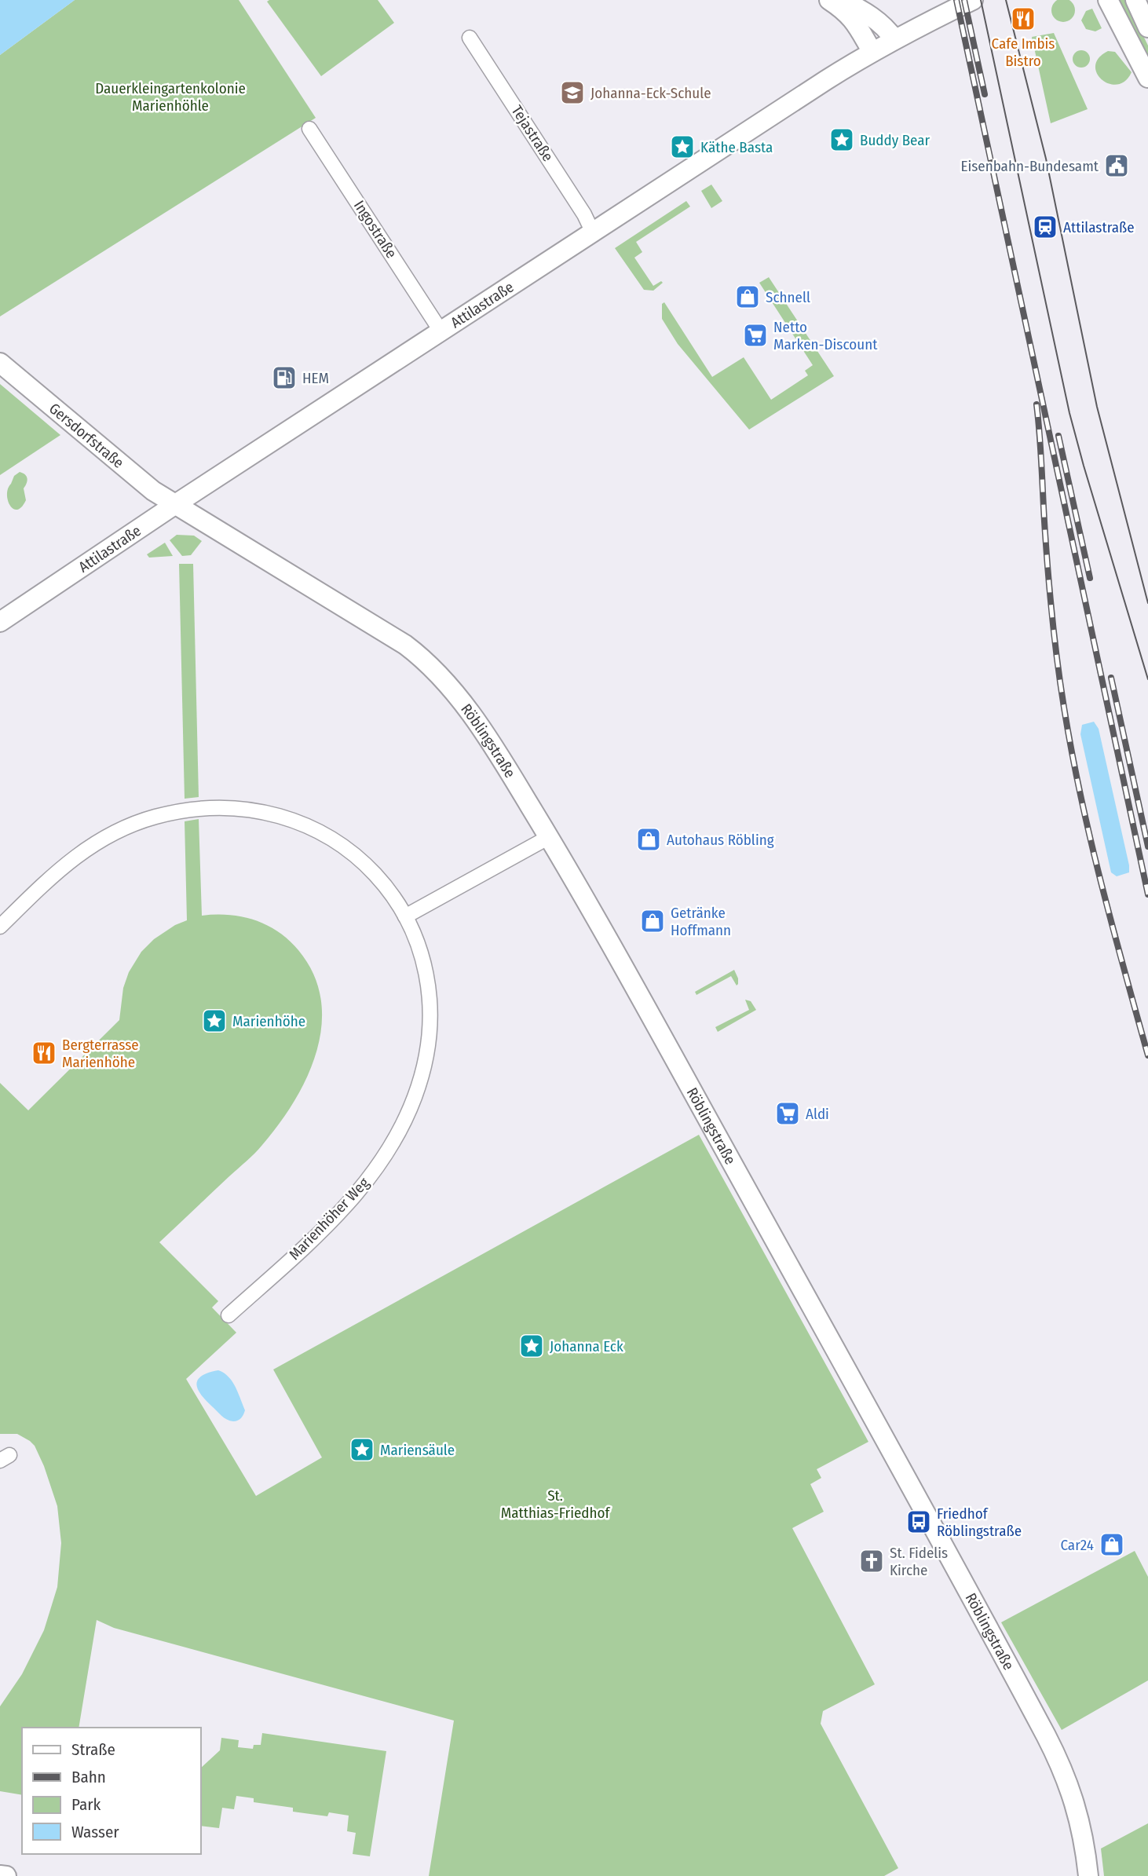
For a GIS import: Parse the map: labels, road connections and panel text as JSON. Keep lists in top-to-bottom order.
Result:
{
  "streets": {
    "street": [
      "Tejastraße",
      "Ingostraße",
      "Attilastraße",
      "Gersdorfstraße",
      "Röblingstraße",
      "Marienhöher Weg"
    ]
  },
  "crossings": [
    ["Tejastraße", "Attilastraße"],
    ["Ingostraße", "Attilastraße"],
    ["Attilastraße", "Gersdorfstraße"],
    ["Attilastraße", "Röblingstraße"],
    ["Gersdorfstraße", "Röblingstraße"]
  ],
  "parks": ["Dauerkleingartenkolonie Marienhöhle", "St. Matthias-Friedhof"],
  "places": {
    "restaurant": ["Cafe Imbis Bistro", "Bergterrasse Marienhöhe"],
    "school or university": ["Johanna-Eck-Schule"],
    "place": [
      "Buddy Bear",
      "Käthe Basta",
      "Marienhöhe",
      "Johanna Eck",
      "Mariensäule"
    ],
    "public building": ["Eisenbahn-Bundesamt"],
    "station": ["Attilastraße"],
    "shop": [
      "Schnell",
      "Autohaus Röbling",
      "Getränke Hoffmann",
      "Car24"
    ],
    "supermarket": ["Netto Marken-Discount", "Aldi"],
    "fuel station": ["HEM"],
    "bus stop": ["Friedhof Röblingstraße"],
    "church": ["St. Fidelis Kirche"]
  },
  "legend": [
    "Straße",
    "Bahn",
    "Park",
    "Wasser"
  ]
}
